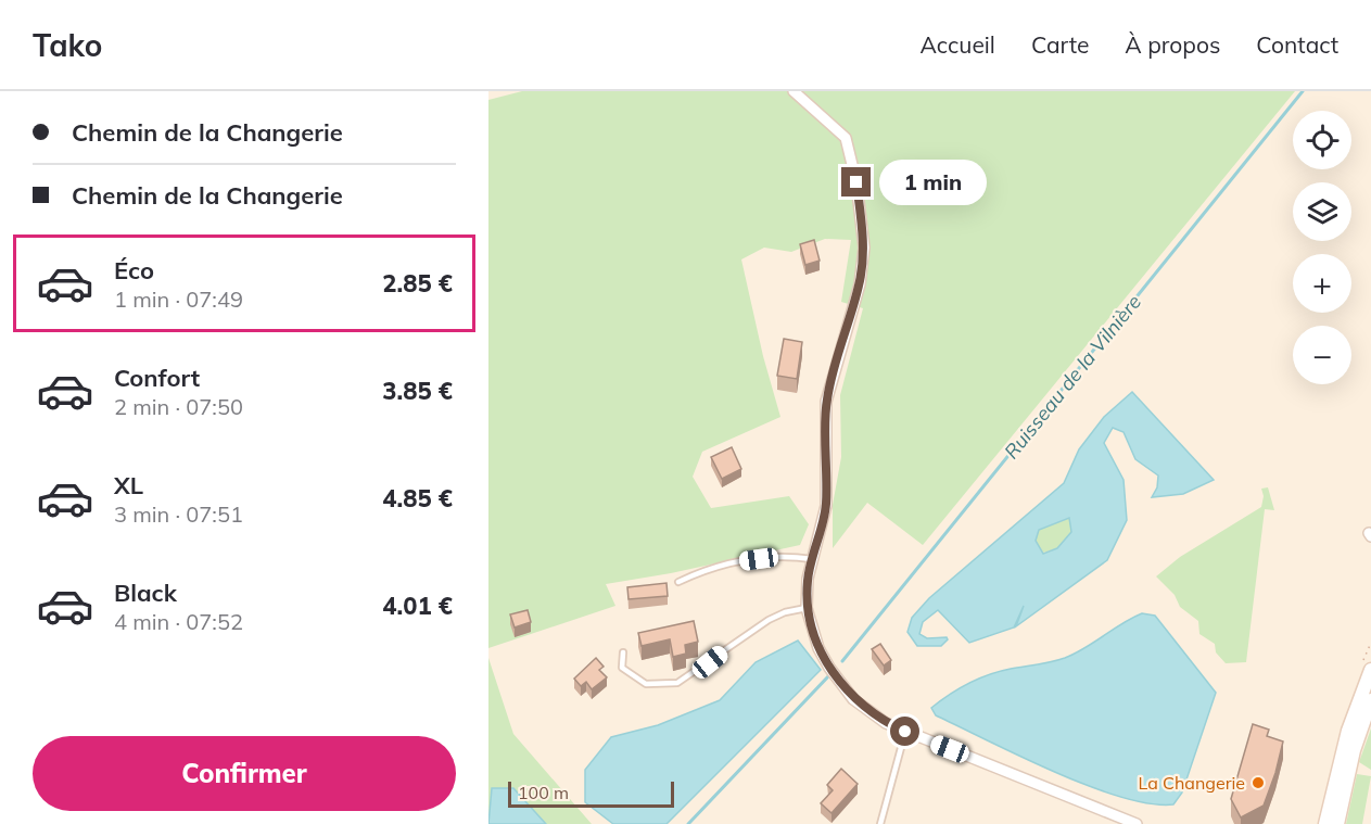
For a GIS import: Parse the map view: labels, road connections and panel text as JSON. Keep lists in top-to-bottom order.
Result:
{
  "water": ["Ruisseau de la Vilnière"],
  "places": ["La Changerie"],
  "scale_bar": "100 m",
  "page": {
    "header": "Tako",
    "nav": [
      "Accueil",
      "Carte",
      "À propos",
      "Contact"
    ],
    "banner": ["Chemin de la Changerie", "Chemin de la Changerie"],
    "map_buttons": ["+", "−"],
    "bubble": "1 min",
    "list": [
      {
        "name": "Éco",
        "note": "1 min · 07:49",
        "value": "2.85 €"
      },
      {
        "name": "Confort",
        "note": "2 min · 07:50",
        "value": "3.85 €"
      },
      {
        "name": "XL",
        "note": "3 min · 07:51",
        "value": "4.85 €"
      },
      {
        "name": "Black",
        "note": "4 min · 07:52",
        "value": "4.01 €"
      }
    ],
    "buttons": "Confirmer",
    "scale": "100 m"
  }
}
